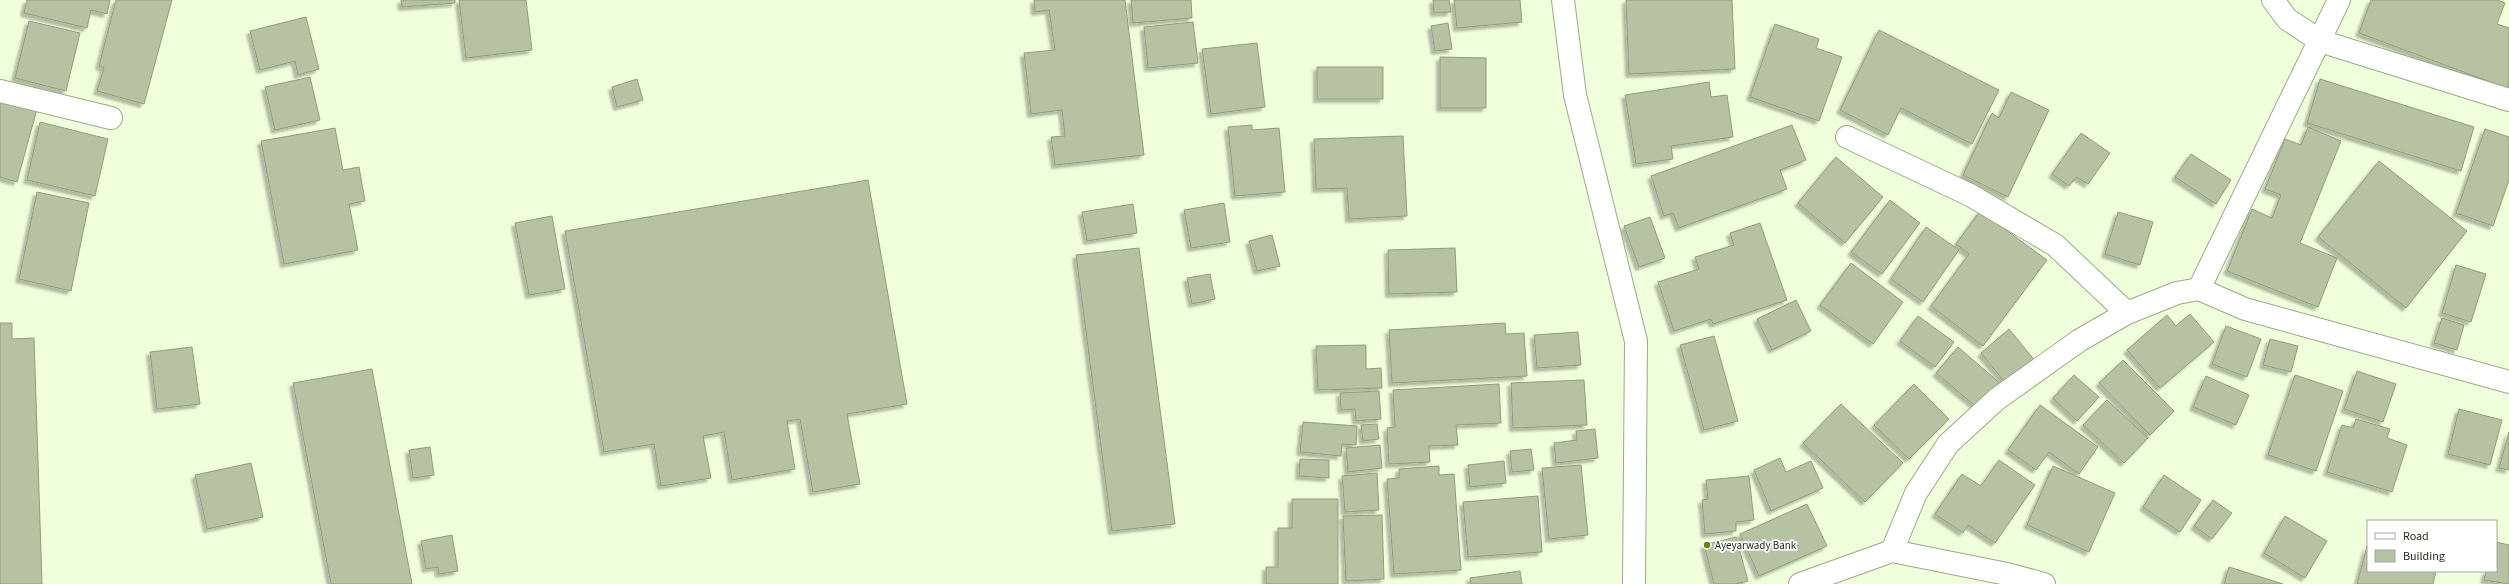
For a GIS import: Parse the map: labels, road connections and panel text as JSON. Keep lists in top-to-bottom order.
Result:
{
  "places": ["Ayeyarwady Bank"],
  "legend": ["Road", "Building"]
}
